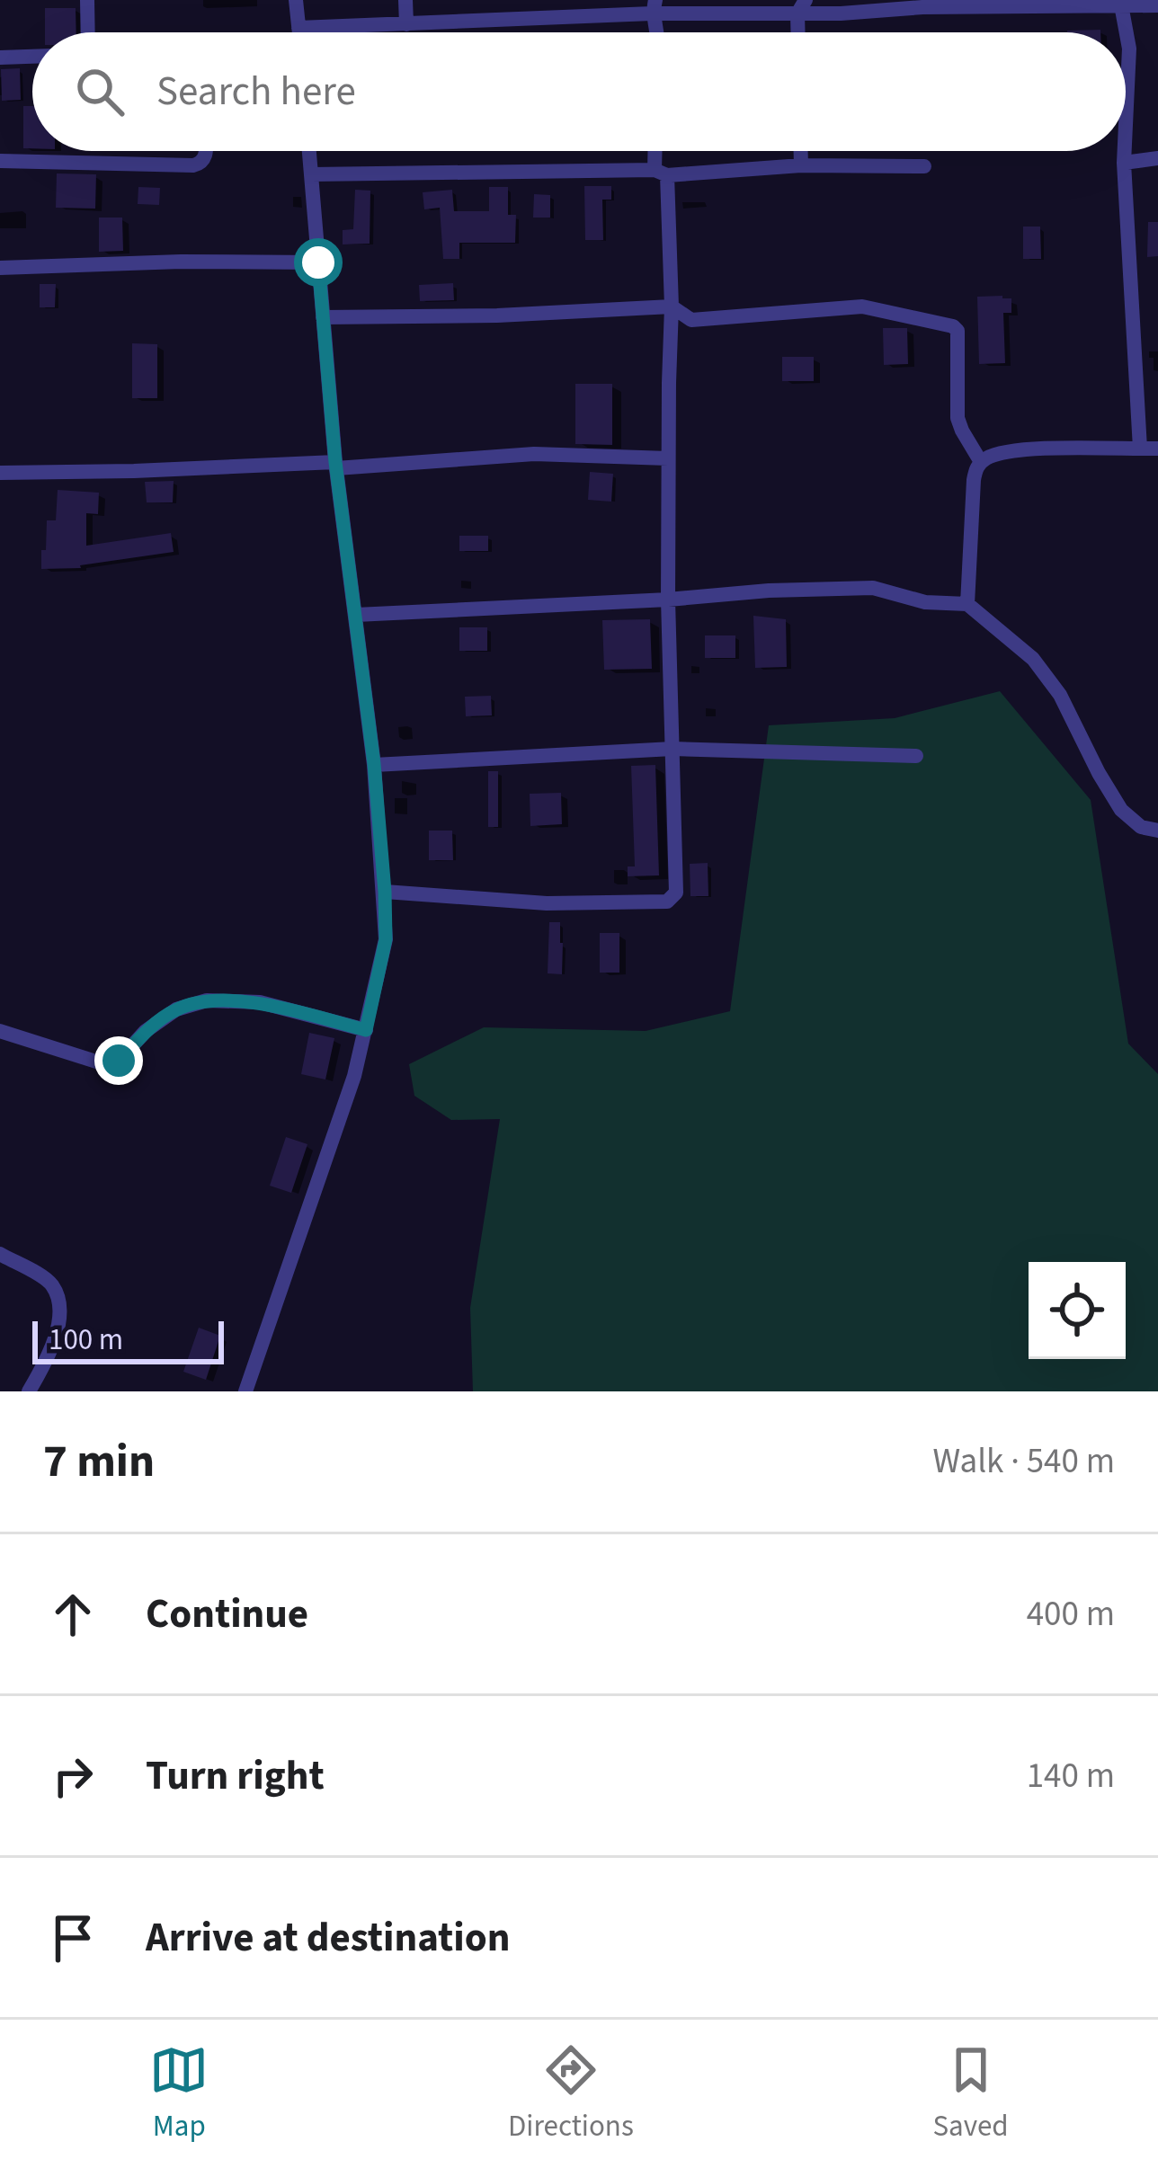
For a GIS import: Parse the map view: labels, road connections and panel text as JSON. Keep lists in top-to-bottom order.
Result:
{
  "scale_bar": "100 m",
  "page": {
    "search": "Search here",
    "scale": "100 m",
    "heading": ["7 min", "Walk · 540 m"],
    "list": [
      ["Continue", "400 m"],
      ["Turn right", "140 m"],
      "Arrive at destination"
    ],
    "nav": ["Map", "Directions", "Saved"]
  }
}
